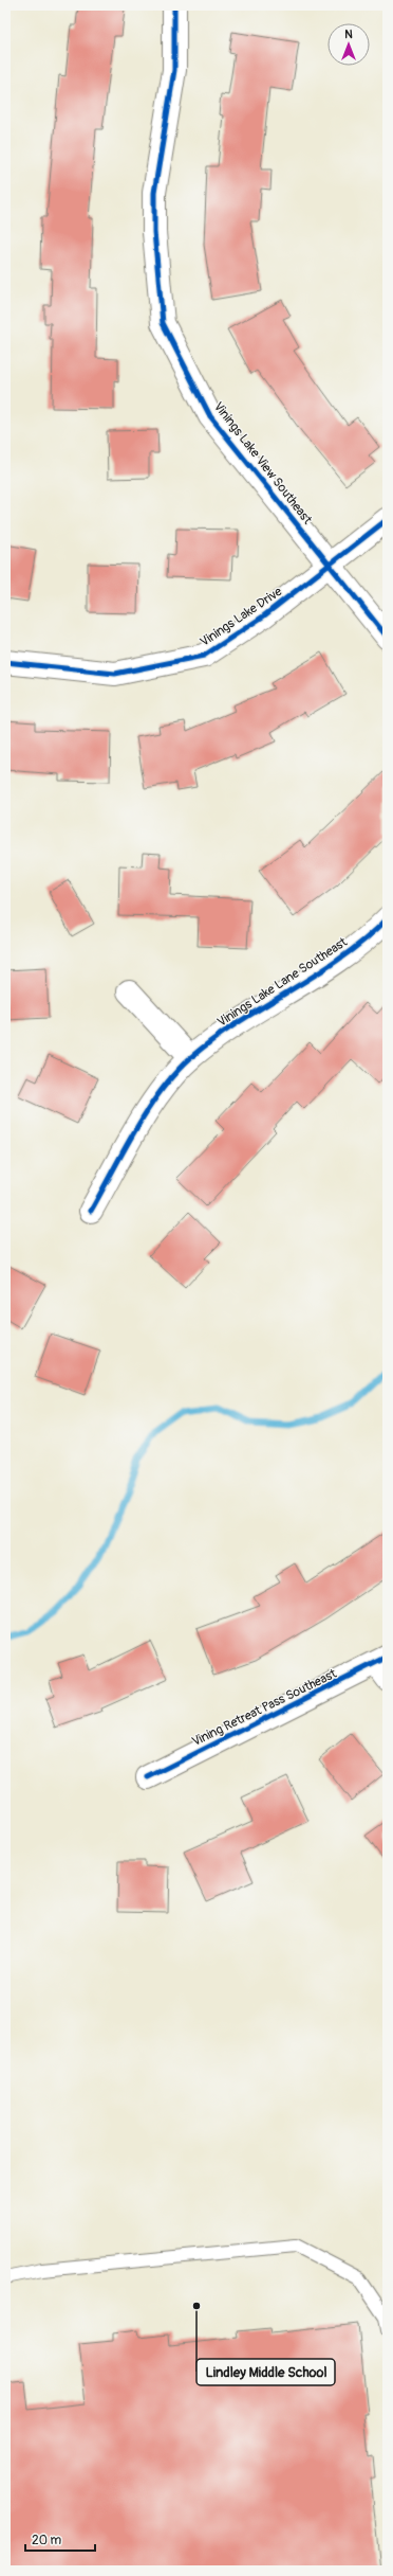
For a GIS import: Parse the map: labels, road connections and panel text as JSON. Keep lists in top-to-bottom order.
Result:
{
  "streets": {
    "street": [
      "Vinings Lake View Southeast",
      "Vinings Lake Drive",
      "Vinings Lake Lane Southeast",
      "Vining Retreat Pass Southeast"
    ]
  },
  "crossings": [
    ["Vinings Lake View Southeast", "Vinings Lake Drive"]
  ],
  "places": ["Lindley Middle School"],
  "scale_bar": "20 m",
  "north": "top"
}
